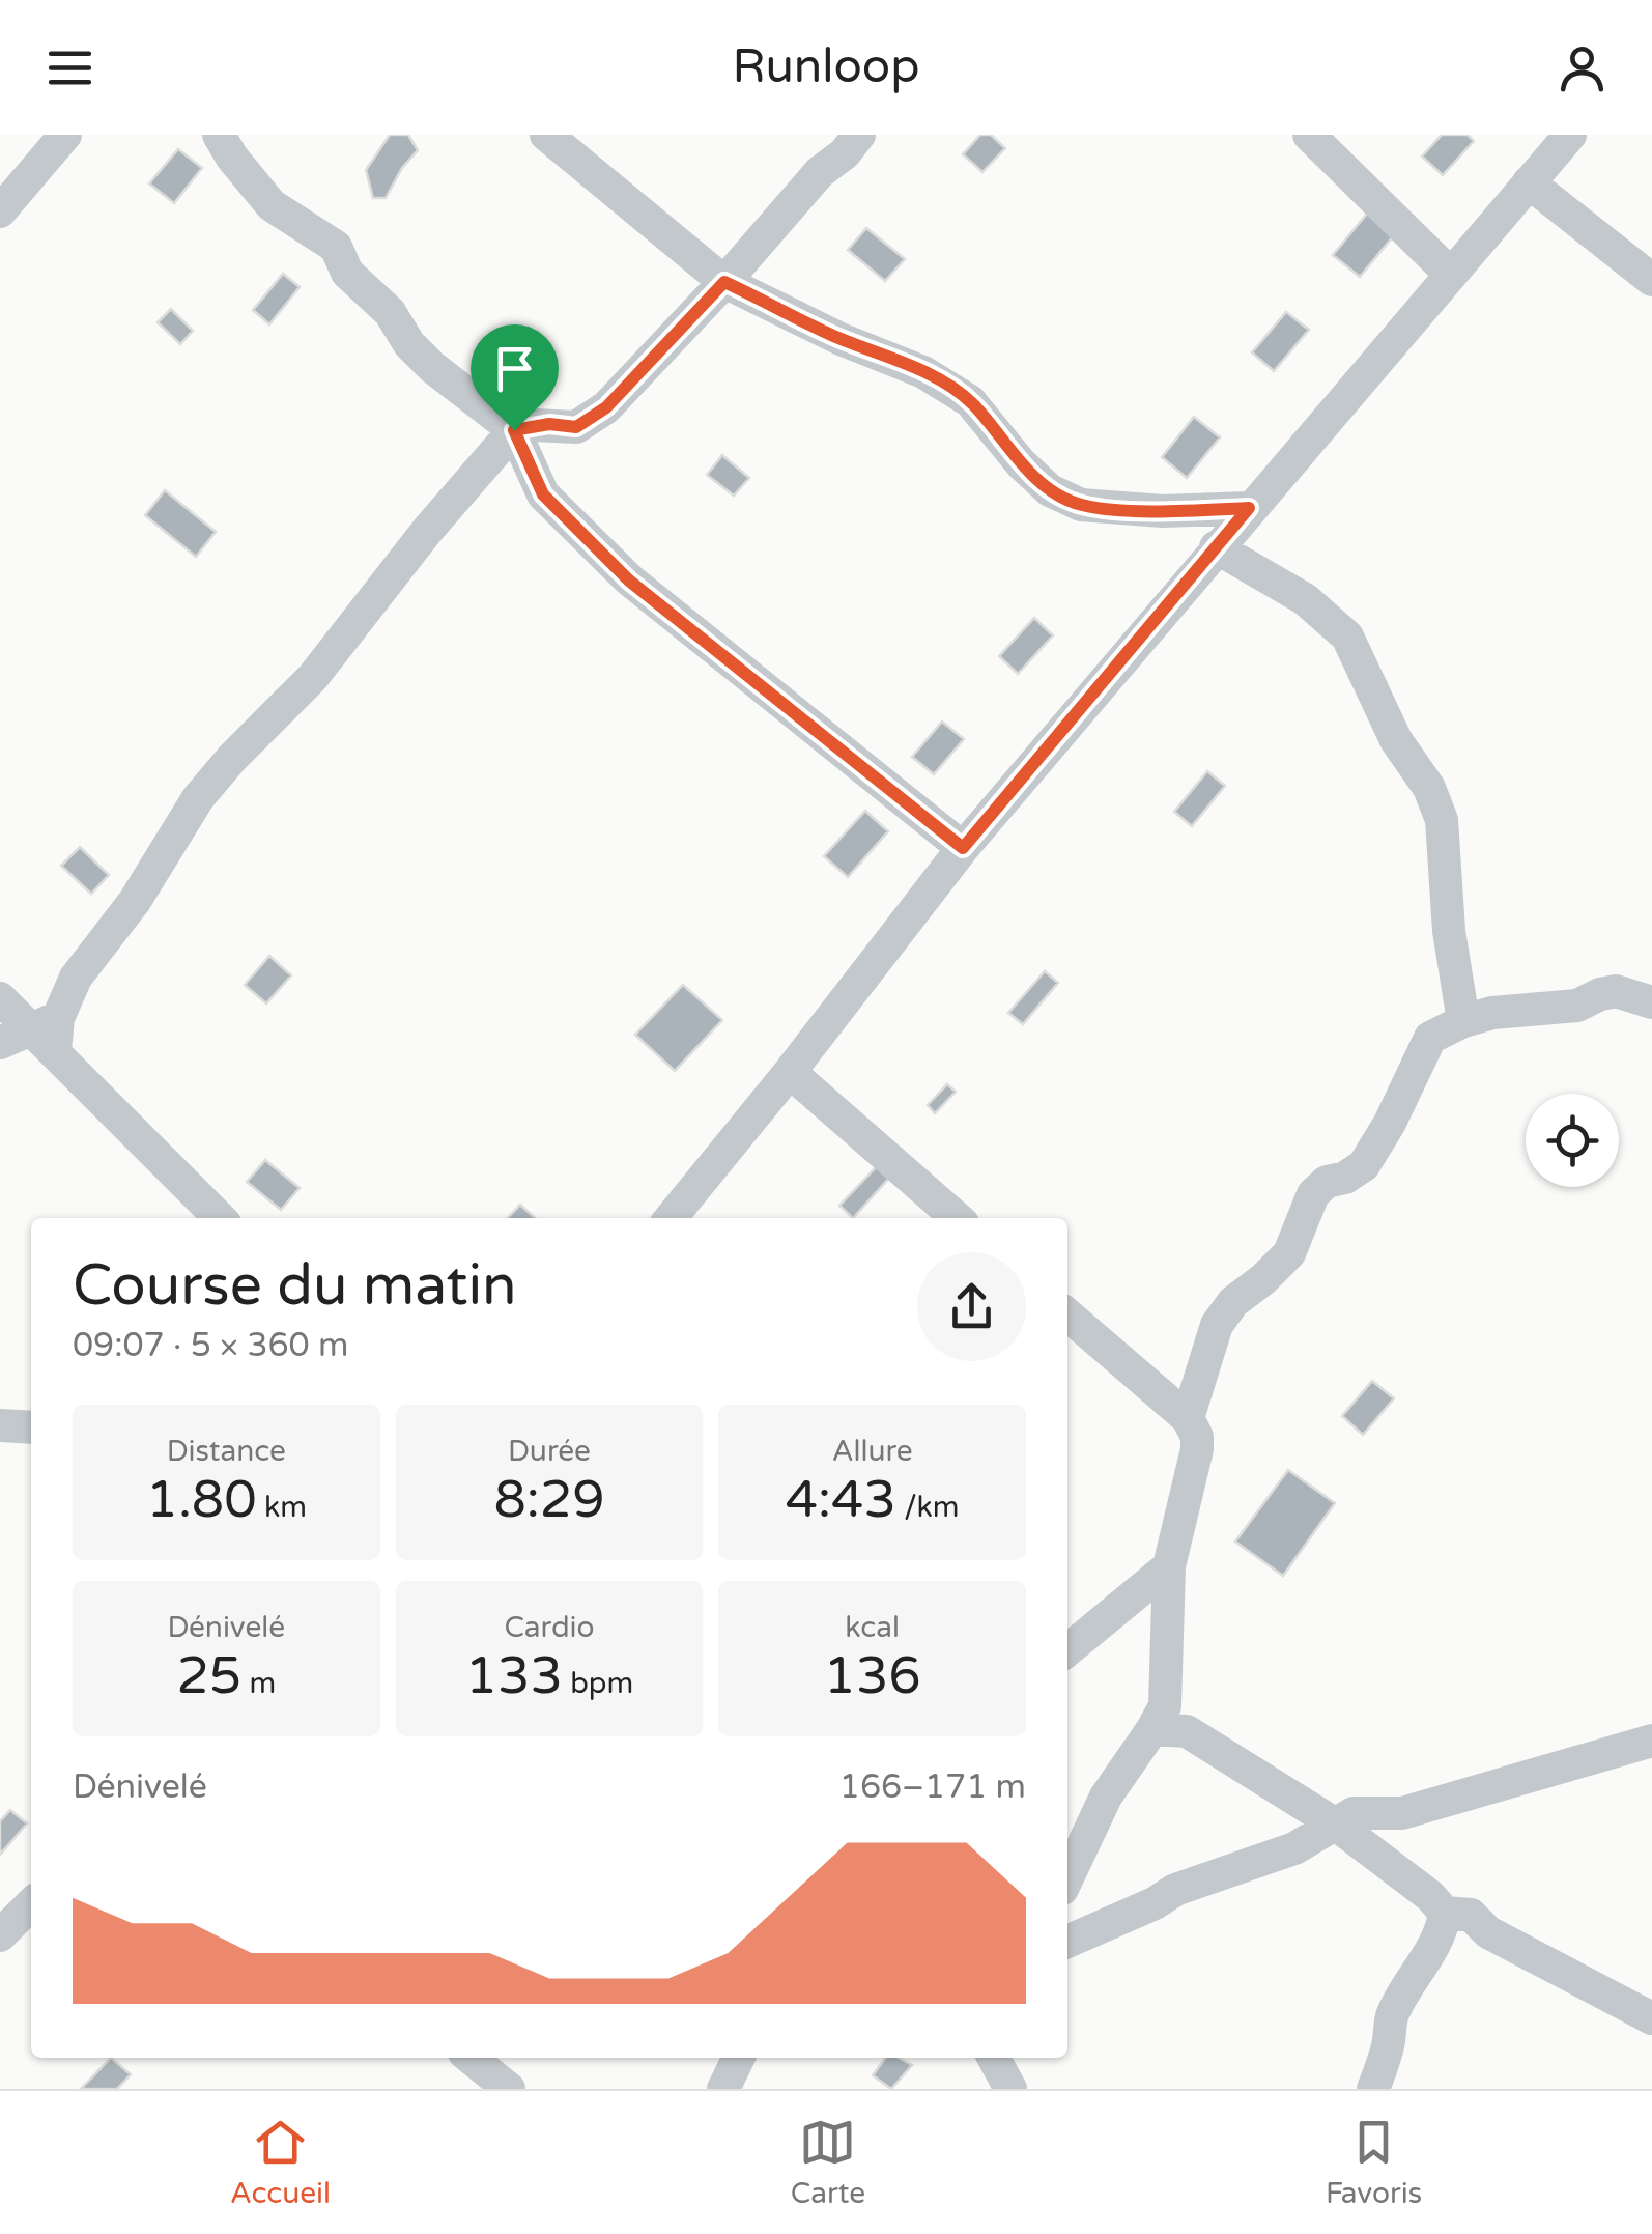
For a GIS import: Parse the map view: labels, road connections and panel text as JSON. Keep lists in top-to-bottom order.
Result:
{
  "page": {
    "header": "Runloop",
    "heading": ["Course du matin", "09:07 · 5 × 360 m"],
    "stats": [
      ["Distance", "1.80 km"],
      ["Durée", "8:29"],
      ["Allure", "4:43 /km"],
      ["Dénivelé", "25 m"],
      ["Cardio", "133 bpm"],
      ["kcal", "136"]
    ],
    "chart": ["Dénivelé", "166–171 m"],
    "tabs": ["Accueil", "Carte", "Favoris"]
  }
}
